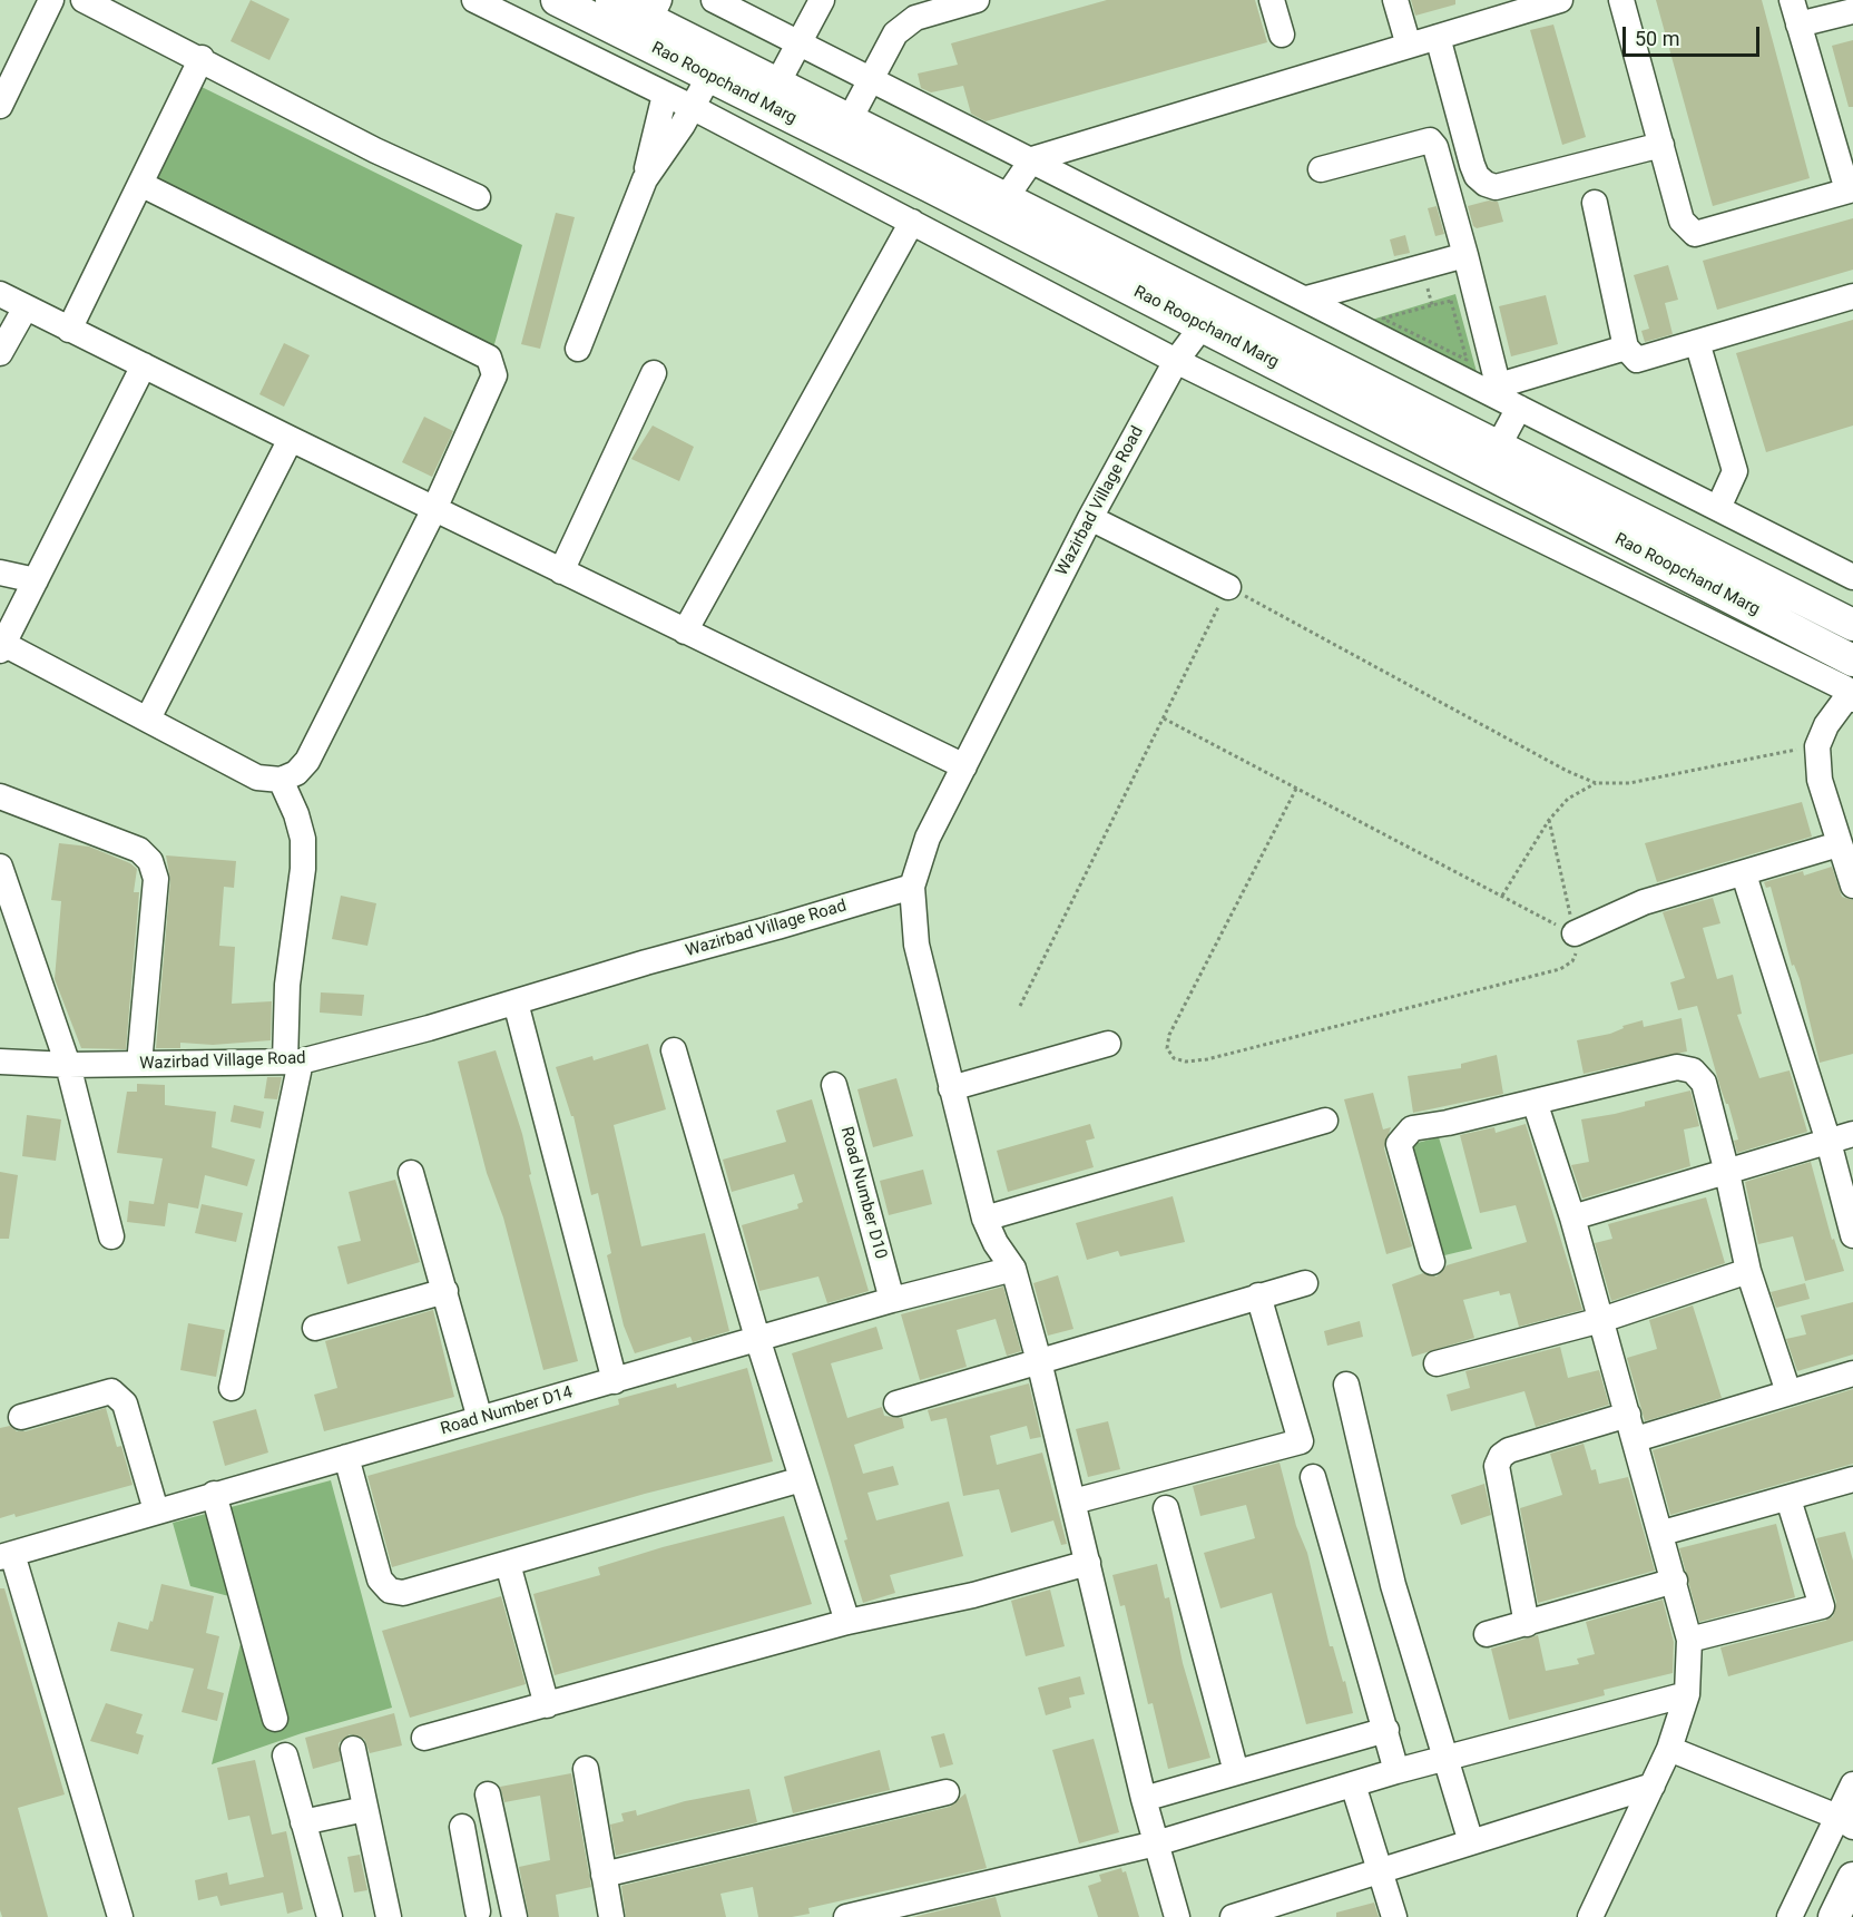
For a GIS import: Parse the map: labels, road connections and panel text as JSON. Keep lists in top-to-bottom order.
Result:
{
  "streets": {
    "main road": ["Rao Roopchand Marg"],
    "street": ["Wazirbad Village Road", "Road Number D10", "Road Number D14"]
  },
  "crossings": [
    ["Rao Roopchand Marg", "Wazirbad Village Road"],
    ["Road Number D10", "Road Number D14"]
  ],
  "scale_bar": "50 m"
}
